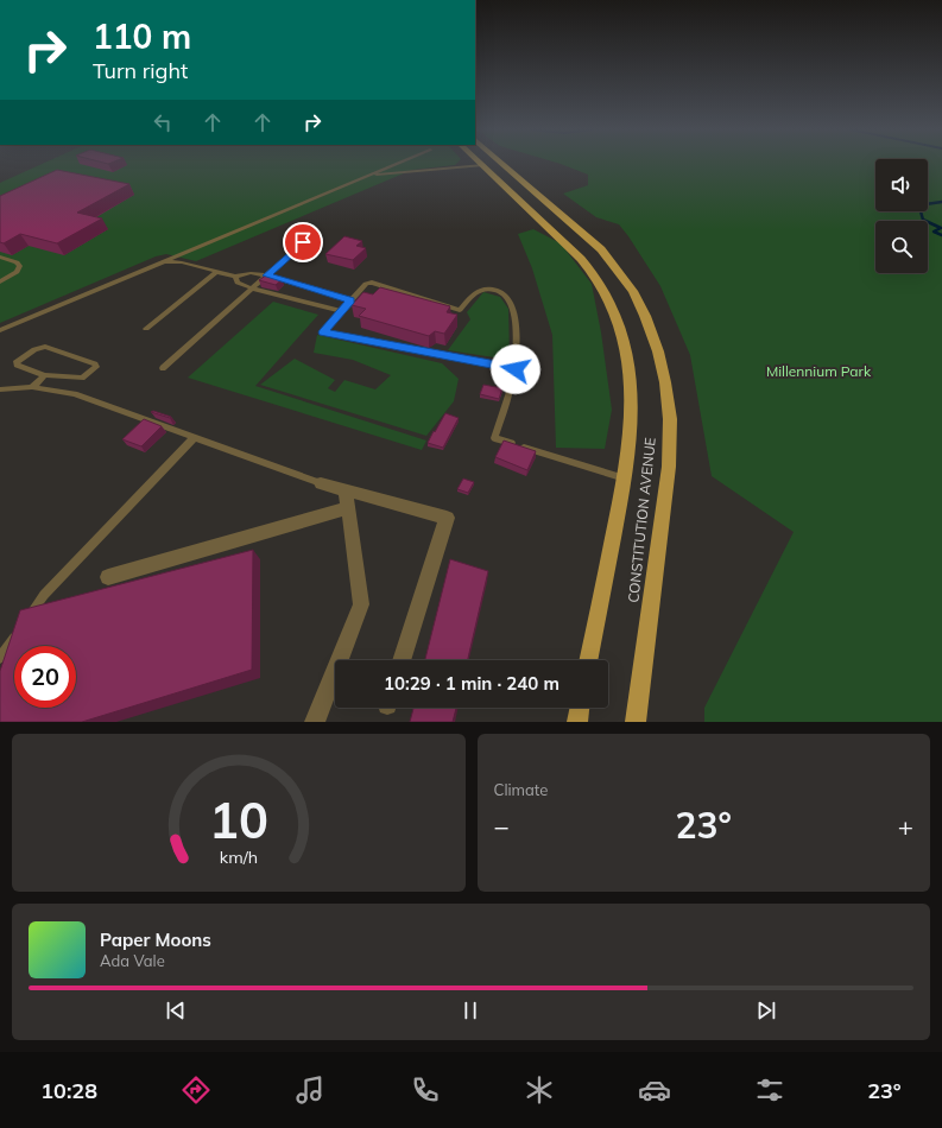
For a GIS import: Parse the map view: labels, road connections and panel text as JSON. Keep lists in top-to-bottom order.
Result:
{
  "streets": {
    "main road": ["CONSTITUTION AVENUE"]
  },
  "parks": ["Millennium Park"],
  "page": {
    "turn": ["110 m", "Turn right"],
    "limit": "20",
    "trip": "10:29 · 1 min · 240 m",
    "tile": "Climate",
    "heat": ["−", "23°", "+"],
    "song": ["Paper Moons", "Ada Vale"],
    "tabs": ["10:28", "23°"],
    "gauge": ["10", "km/h"]
  }
}
